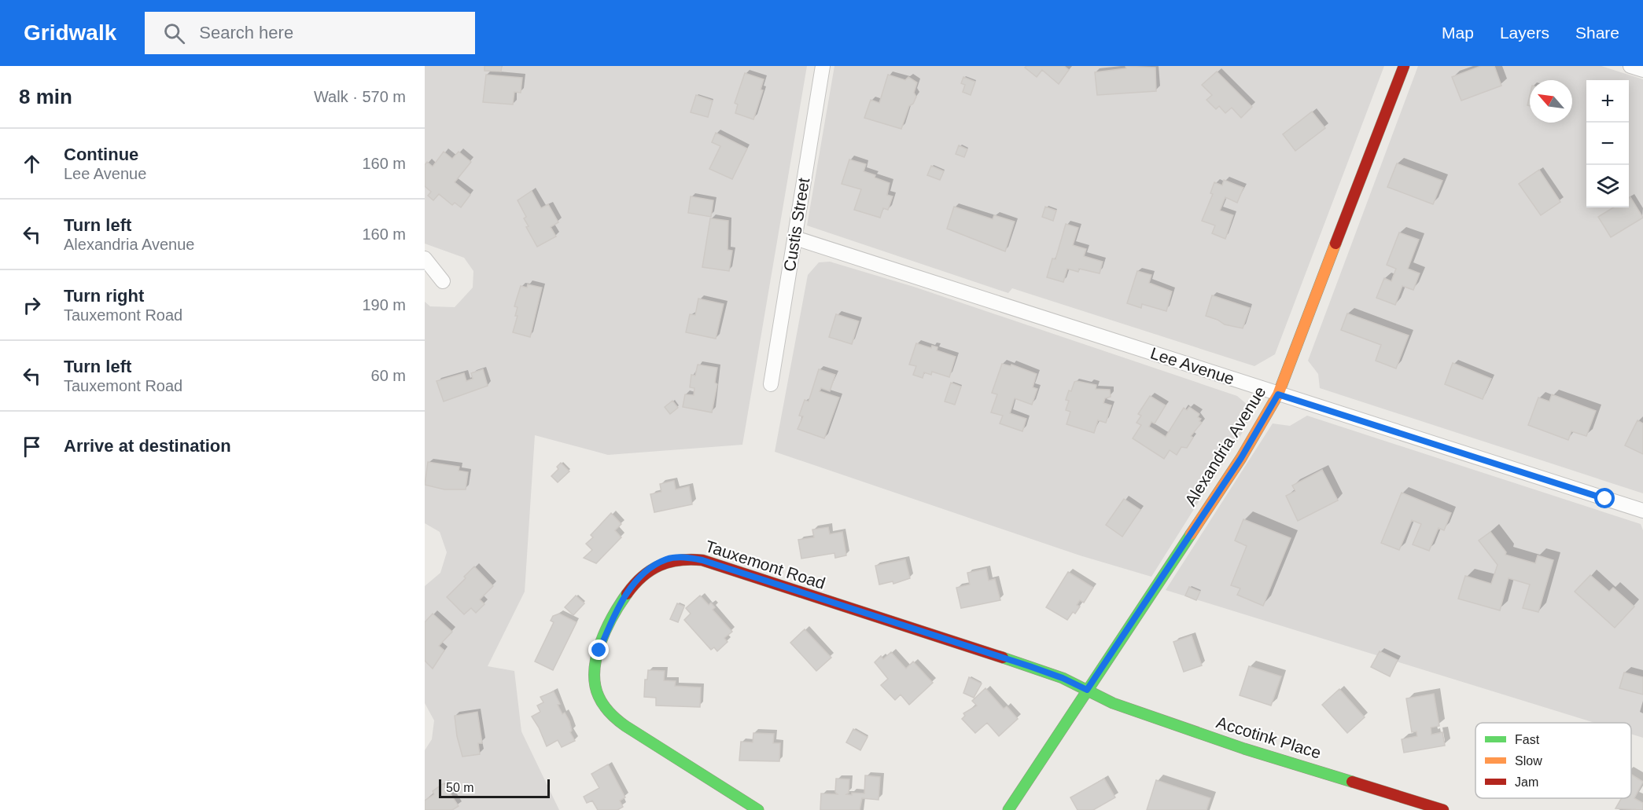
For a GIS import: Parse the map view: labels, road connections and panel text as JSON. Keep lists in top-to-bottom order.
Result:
{
  "streets": {
    "street": [
      "Custis Street",
      "Lee Avenue",
      "Alexandria Avenue",
      "Tauxemont Road",
      "Accotink Place"
    ]
  },
  "crossings": [
    ["Custis Street", "Lee Avenue"],
    ["Lee Avenue", "Alexandria Avenue"],
    ["Alexandria Avenue", "Tauxemont Road"],
    ["Alexandria Avenue", "Accotink Place"],
    ["Tauxemont Road", "Accotink Place"]
  ],
  "legend": ["Fast", "Slow", "Jam"],
  "scale_bar": "50 m",
  "north": "top left",
  "page": {
    "header": "Gridwalk",
    "search": "Search here",
    "nav": ["Map", "Layers", "Share"],
    "heading": ["8 min", "Walk · 570 m"],
    "map_buttons": ["+", "−"],
    "list": [
      ["Continue", "Lee Avenue", "160 m"],
      ["Turn left", "Alexandria Avenue", "160 m"],
      ["Turn right", "Tauxemont Road", "190 m"],
      ["Turn left", "Tauxemont Road", "60 m"],
      "Arrive at destination"
    ],
    "scale": "50 m"
  }
}
